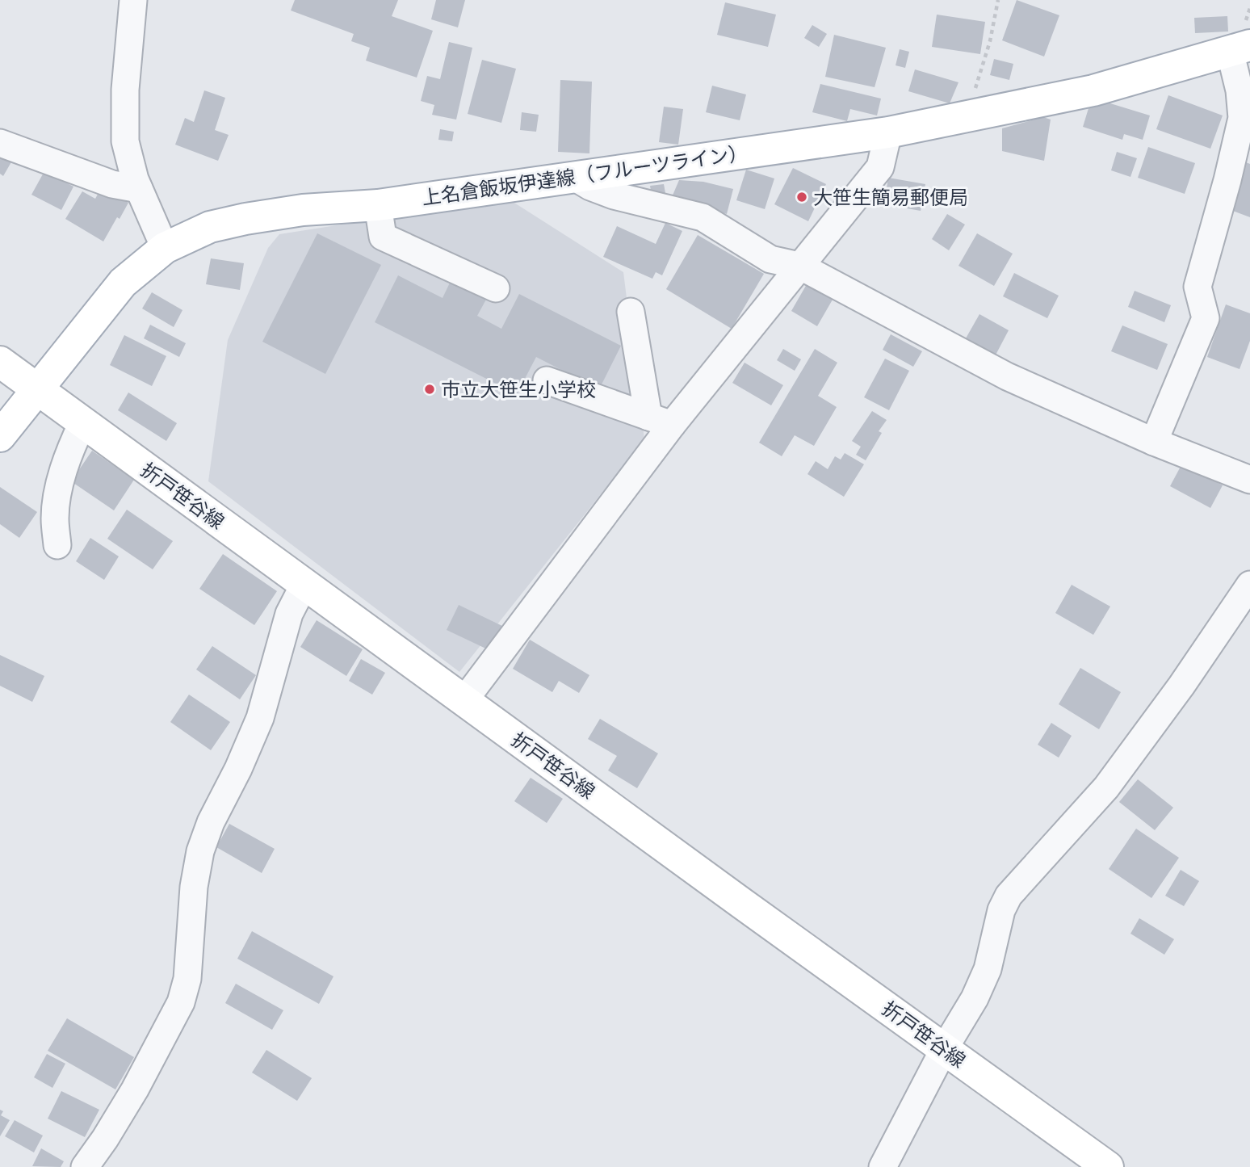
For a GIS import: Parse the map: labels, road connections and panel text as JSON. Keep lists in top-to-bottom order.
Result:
{
  "streets": {
    "main road": ["上名倉飯坂伊達線（フルーツライン）", "折戸笹谷線"]
  },
  "crossings": [
    ["上名倉飯坂伊達線（フルーツライン）", "折戸笹谷線"]
  ],
  "places": ["大笹生簡易郵便局", "市立大笹生小学校"]
}
